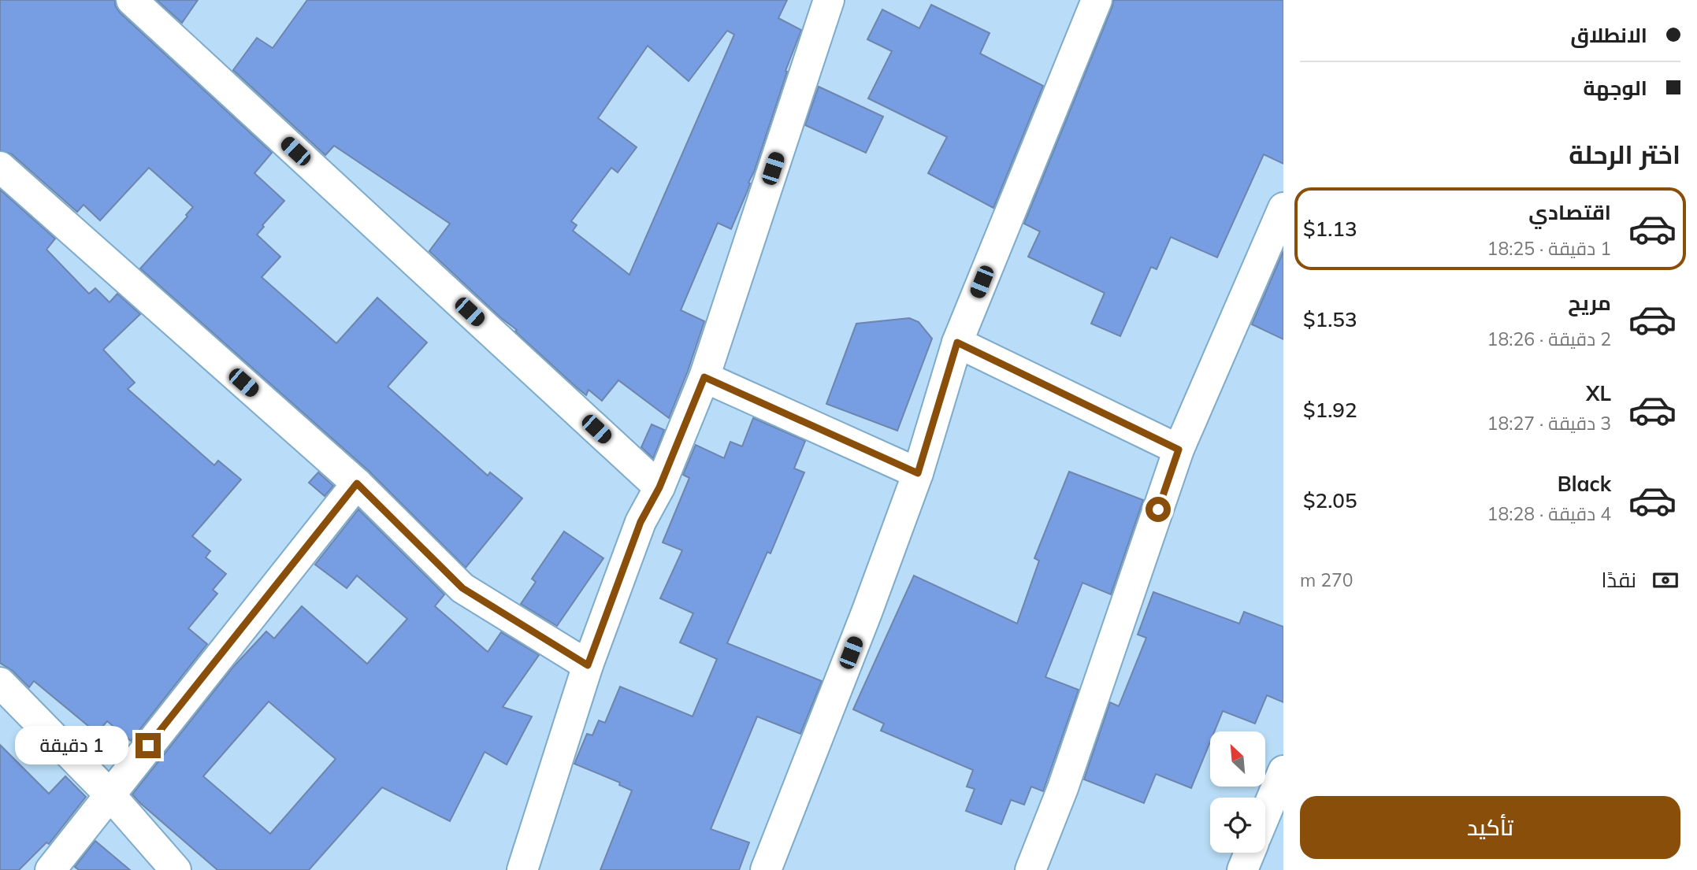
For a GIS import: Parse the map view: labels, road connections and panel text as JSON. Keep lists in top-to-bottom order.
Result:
{
  "north": "top left",
  "page": {
    "banner": ["الانطلاق", "الوجهة"],
    "heading": "اختر الرحلة",
    "list": [
      {
        "name": "اقتصادي",
        "note": "1 دقيقة · 18:25",
        "value": "$1.13"
      },
      {
        "name": "مريح",
        "note": "2 دقيقة · 18:26",
        "value": "$1.53"
      },
      {
        "name": "XL",
        "note": "3 دقيقة · 18:27",
        "value": "$1.92"
      },
      {
        "name": "Black",
        "note": "4 دقيقة · 18:28",
        "value": "$2.05"
      }
    ],
    "pay": ["نقدًا", "270 m"],
    "bubble": "1 دقيقة",
    "buttons": "تأكيد"
  }
}
